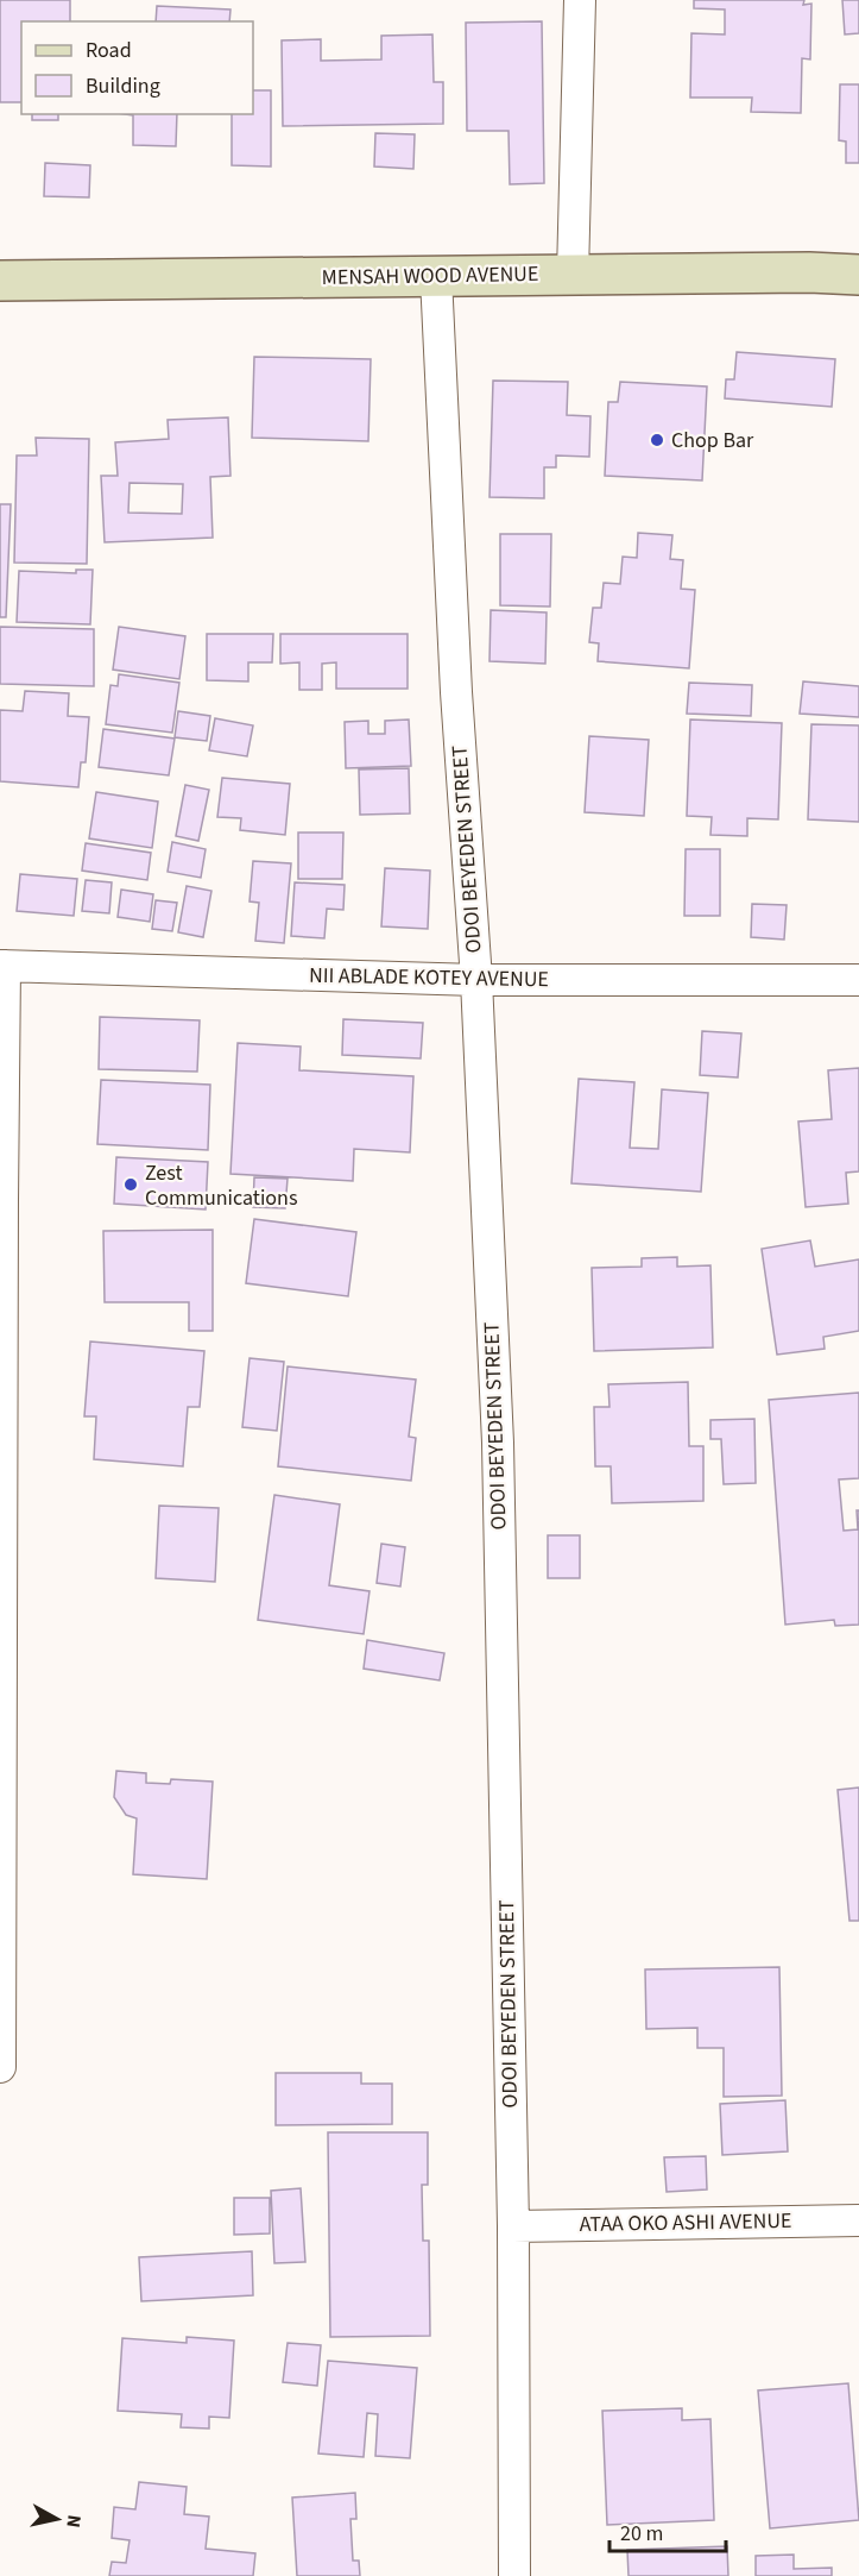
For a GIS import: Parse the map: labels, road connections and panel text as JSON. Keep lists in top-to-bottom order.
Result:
{
  "streets": {
    "street": [
      "MENSAH WOOD AVENUE",
      "ODOI BEYEDEN STREET",
      "NII ABLADE KOTEY AVENUE",
      "ATAA OKO ASHI AVENUE"
    ]
  },
  "crossings": [
    ["MENSAH WOOD AVENUE", "ODOI BEYEDEN STREET"],
    ["ODOI BEYEDEN STREET", "NII ABLADE KOTEY AVENUE"],
    ["ODOI BEYEDEN STREET", "ATAA OKO ASHI AVENUE"]
  ],
  "places": ["Chop Bar", "Zest Communications"],
  "legend": ["Road", "Building"],
  "scale_bar": "20 m",
  "north": "right"
}
